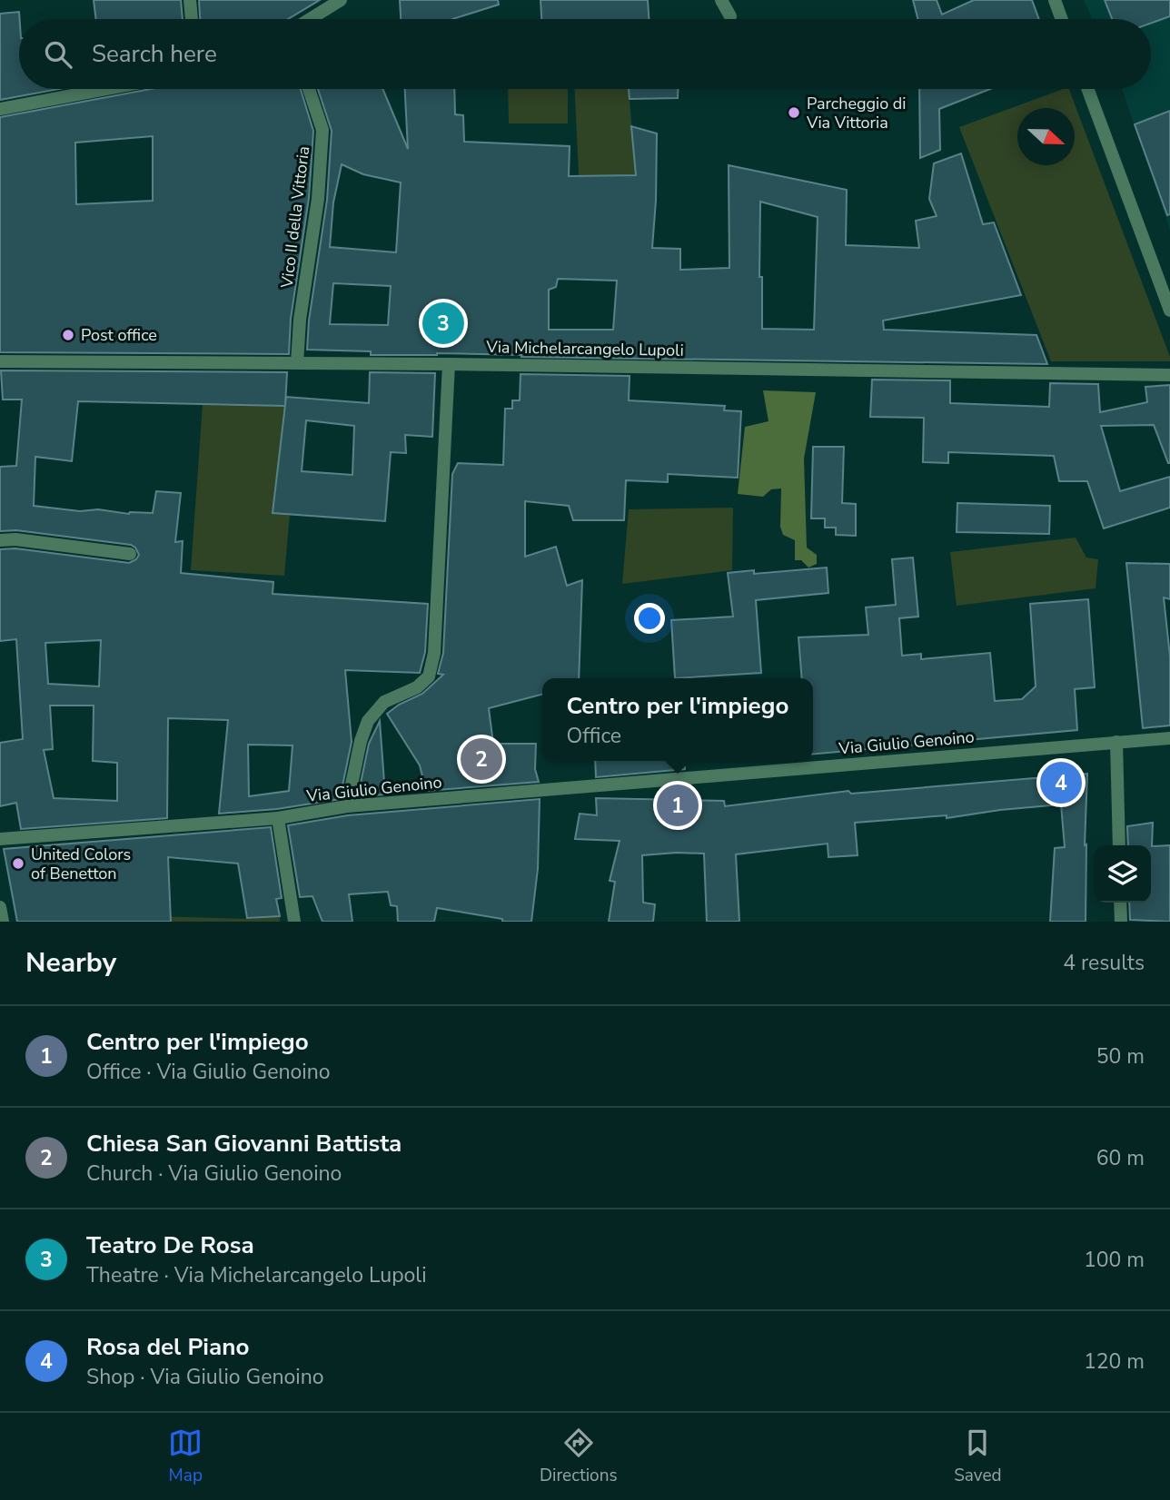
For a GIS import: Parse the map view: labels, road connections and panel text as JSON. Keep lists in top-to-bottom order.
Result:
{
  "streets": {
    "street": ["Vico II della Vittoria", "Via Michelarcangelo Lupoli", "Via Giulio Genoino"]
  },
  "crossings": [
    ["Vico II della Vittoria", "Via Michelarcangelo Lupoli"]
  ],
  "places": ["Parcheggio di Via Vittoria", "Post office", "United Colors of Benetton"],
  "north": "right",
  "page": {
    "search": "Search here",
    "pins": [
      "3",
      "2",
      "4",
      "1"
    ],
    "popup": ["Centro per l'impiego", "Office"],
    "heading": ["Nearby", "4 results"],
    "list": [
      {
        "mark": "1",
        "name": "Centro per l'impiego",
        "note": "Office · Via Giulio Genoino",
        "value": "50 m"
      },
      {
        "mark": "2",
        "name": "Chiesa San Giovanni Battista",
        "note": "Church · Via Giulio Genoino",
        "value": "60 m"
      },
      {
        "mark": "3",
        "name": "Teatro De Rosa",
        "note": "Theatre · Via Michelarcangelo Lupoli",
        "value": "100 m"
      },
      {
        "mark": "4",
        "name": "Rosa del Piano",
        "note": "Shop · Via Giulio Genoino",
        "value": "120 m"
      }
    ],
    "nav": ["Map", "Directions", "Saved"]
  }
}
